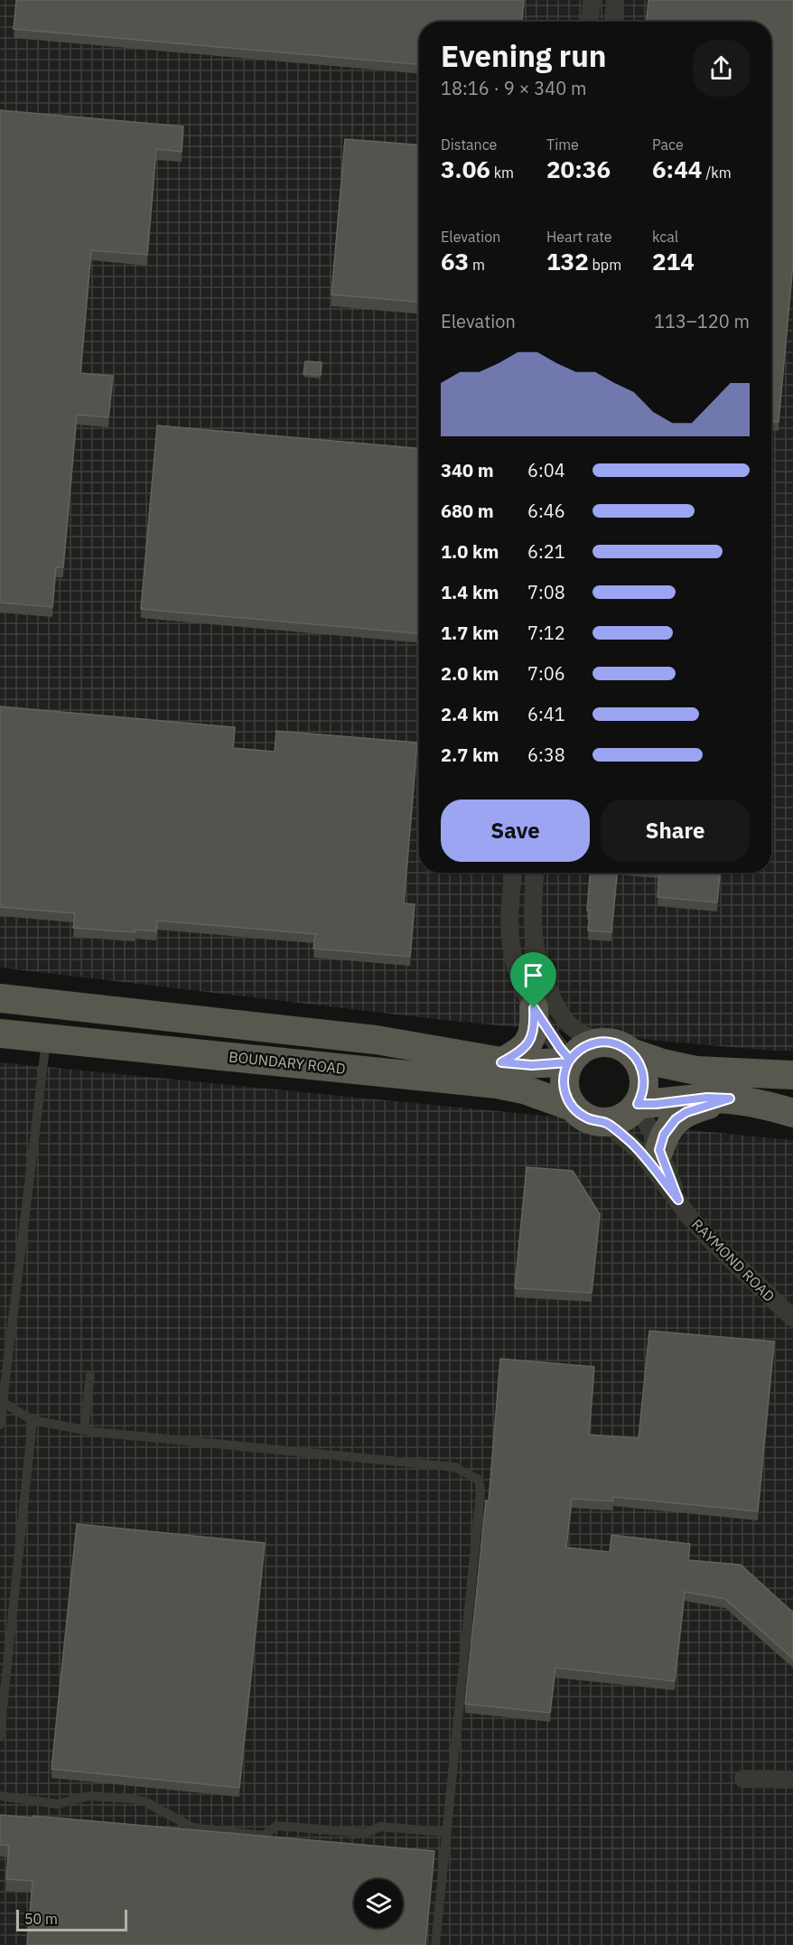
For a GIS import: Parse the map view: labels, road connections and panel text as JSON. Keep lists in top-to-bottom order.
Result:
{
  "streets": {
    "main road": ["BOUNDARY ROAD"],
    "street": ["RAYMOND ROAD"]
  },
  "crossings": [
    ["BOUNDARY ROAD", "RAYMOND ROAD"]
  ],
  "scale_bar": "50 m",
  "page": {
    "heading": ["Evening run", "18:16 · 9 × 340 m"],
    "stats": [
      ["Distance", "3.06 km"],
      ["Time", "20:36"],
      ["Pace", "6:44 /km"],
      ["Elevation", "63 m"],
      ["Heart rate", "132 bpm"],
      ["kcal", "214"]
    ],
    "chart": ["Elevation", "113–120 m"],
    "list": [
      {
        "name": "340 m",
        "note": "6:04"
      },
      {
        "name": "680 m",
        "note": "6:46"
      },
      {
        "name": "1.0 km",
        "note": "6:21"
      },
      {
        "name": "1.4 km",
        "note": "7:08"
      },
      {
        "name": "1.7 km",
        "note": "7:12"
      },
      {
        "name": "2.0 km",
        "note": "7:06"
      },
      {
        "name": "2.4 km",
        "note": "6:41"
      },
      {
        "name": "2.7 km",
        "note": "6:38"
      }
    ],
    "buttons": ["Save", "Share"],
    "scale": "50 m"
  }
}
